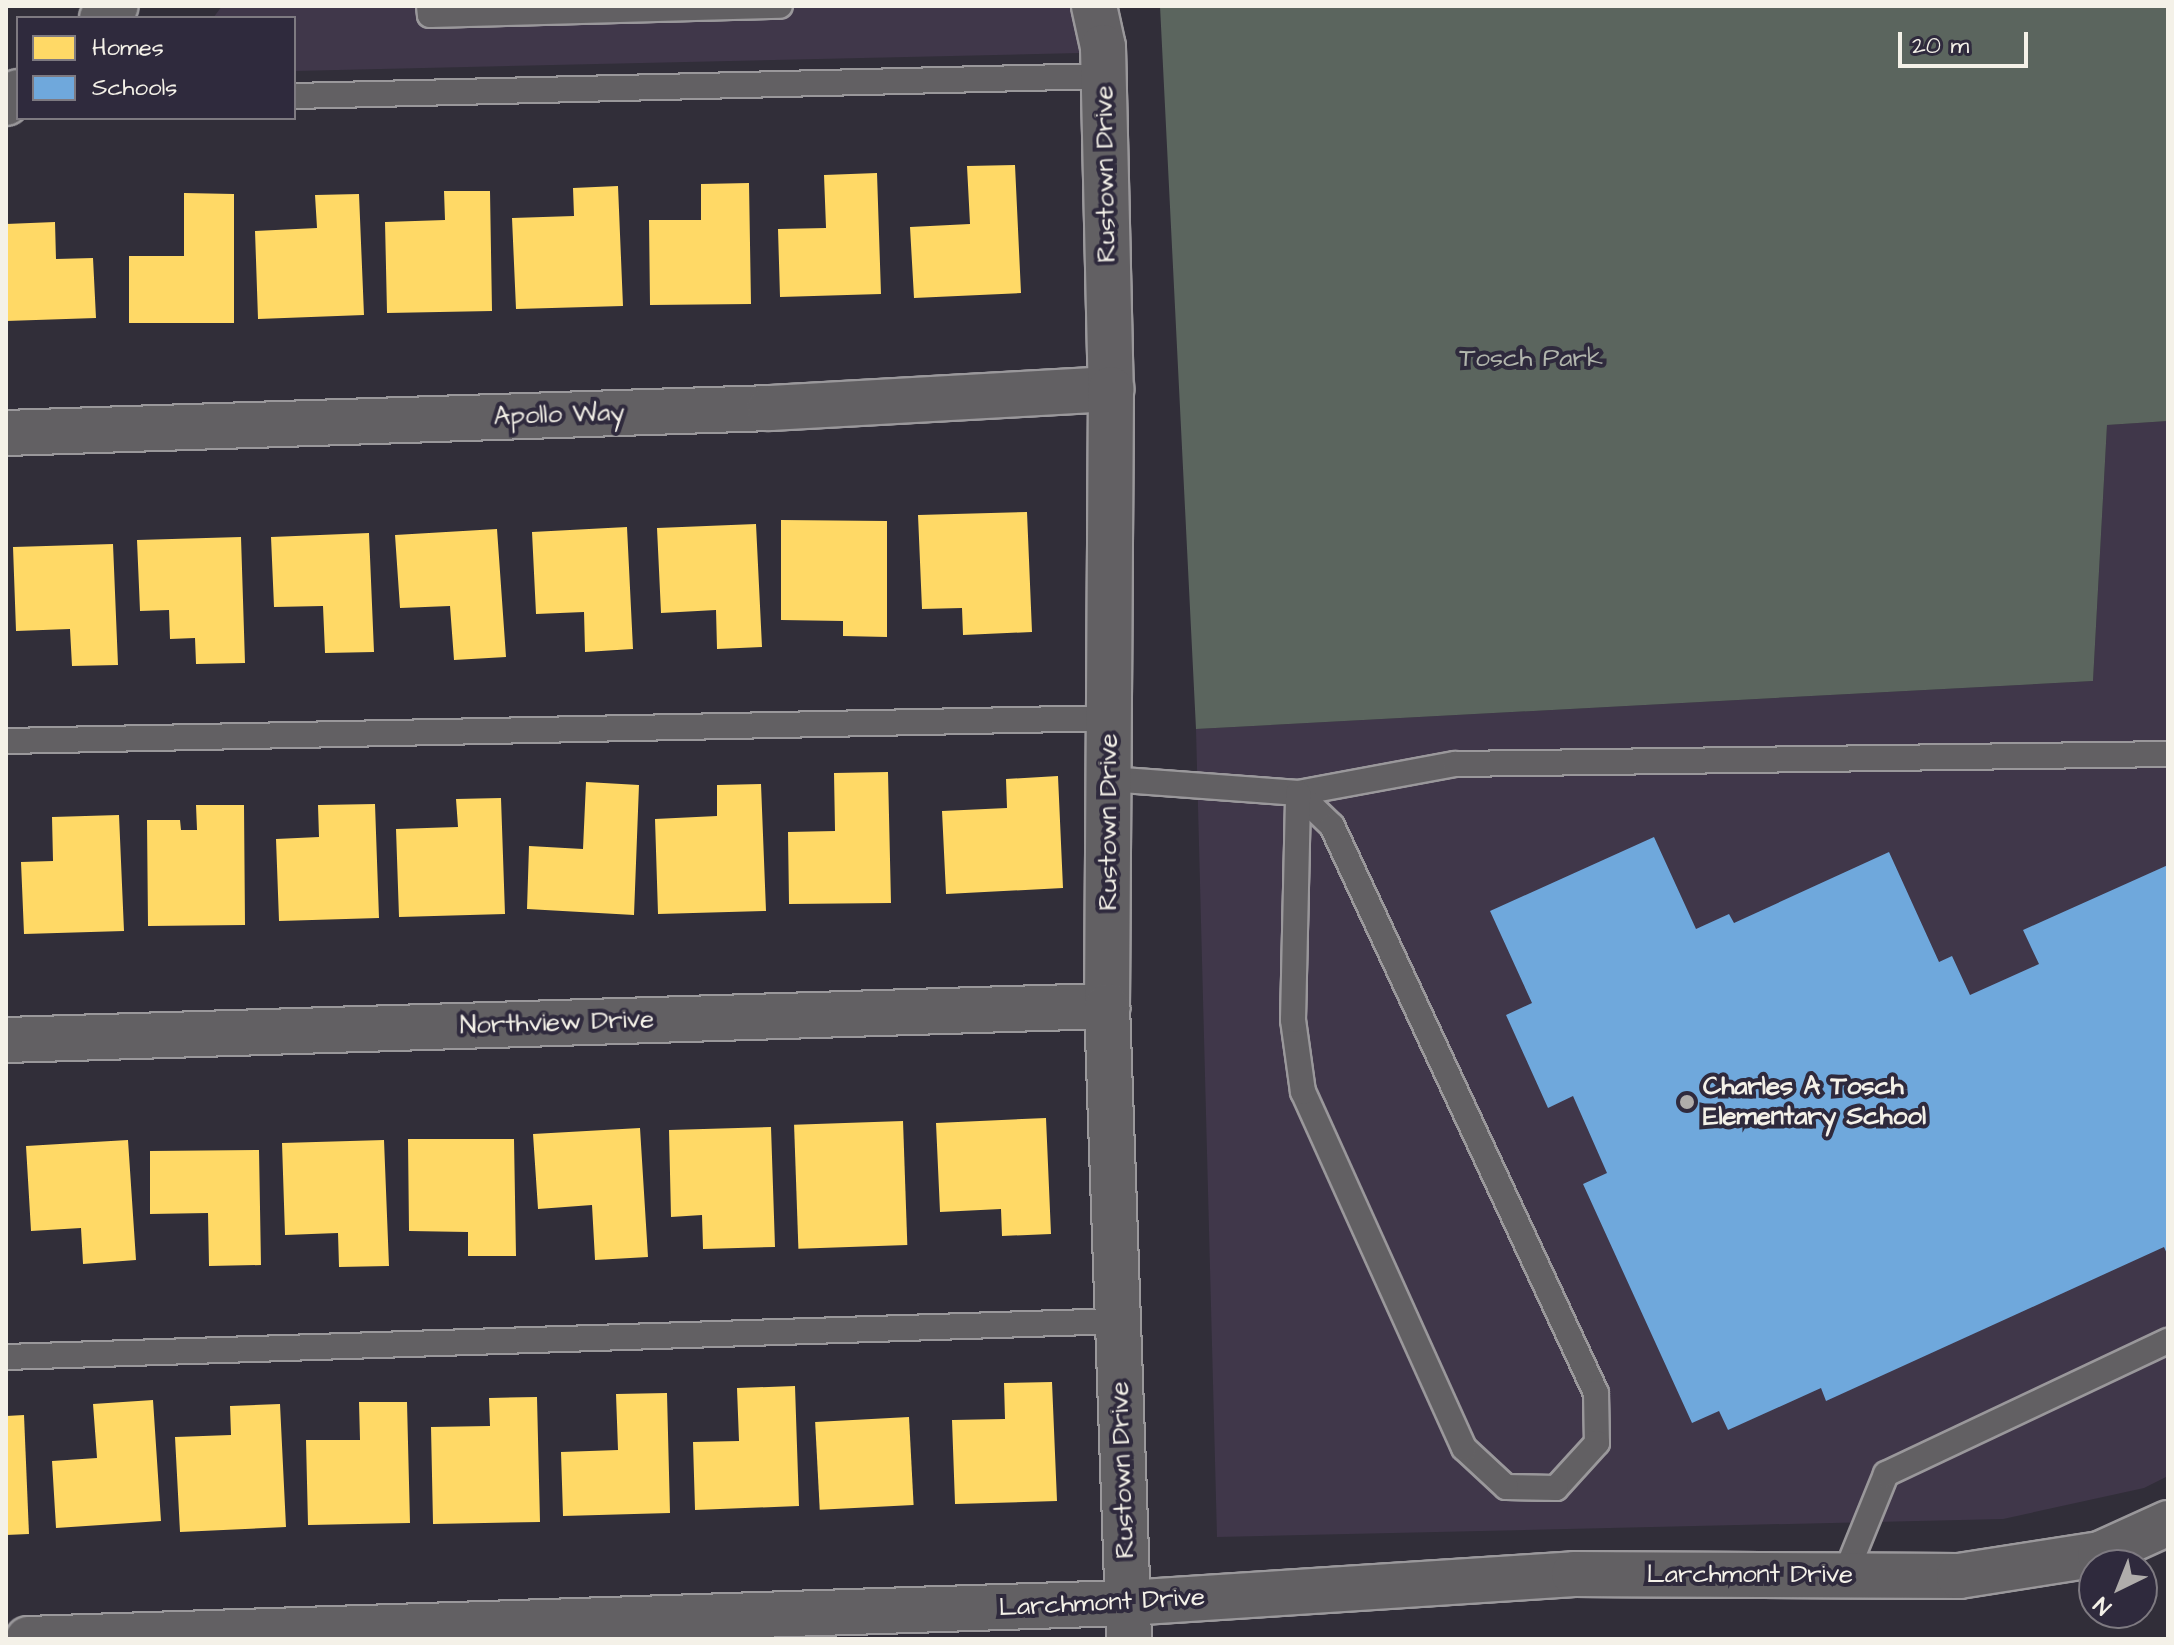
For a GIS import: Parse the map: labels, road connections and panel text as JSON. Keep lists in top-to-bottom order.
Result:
{
  "streets": {
    "street": [
      "Rustown Drive",
      "Apollo Way",
      "Northview Drive",
      "Larchmont Drive"
    ]
  },
  "crossings": [
    ["Rustown Drive", "Apollo Way"],
    ["Rustown Drive", "Northview Drive"],
    ["Rustown Drive", "Larchmont Drive"]
  ],
  "parks": ["Tosch Park"],
  "places": ["Charles A Tosch Elementary School"],
  "legend": ["Homes", "Schools"],
  "scale_bar": "20 m",
  "north": "bottom left"
}
